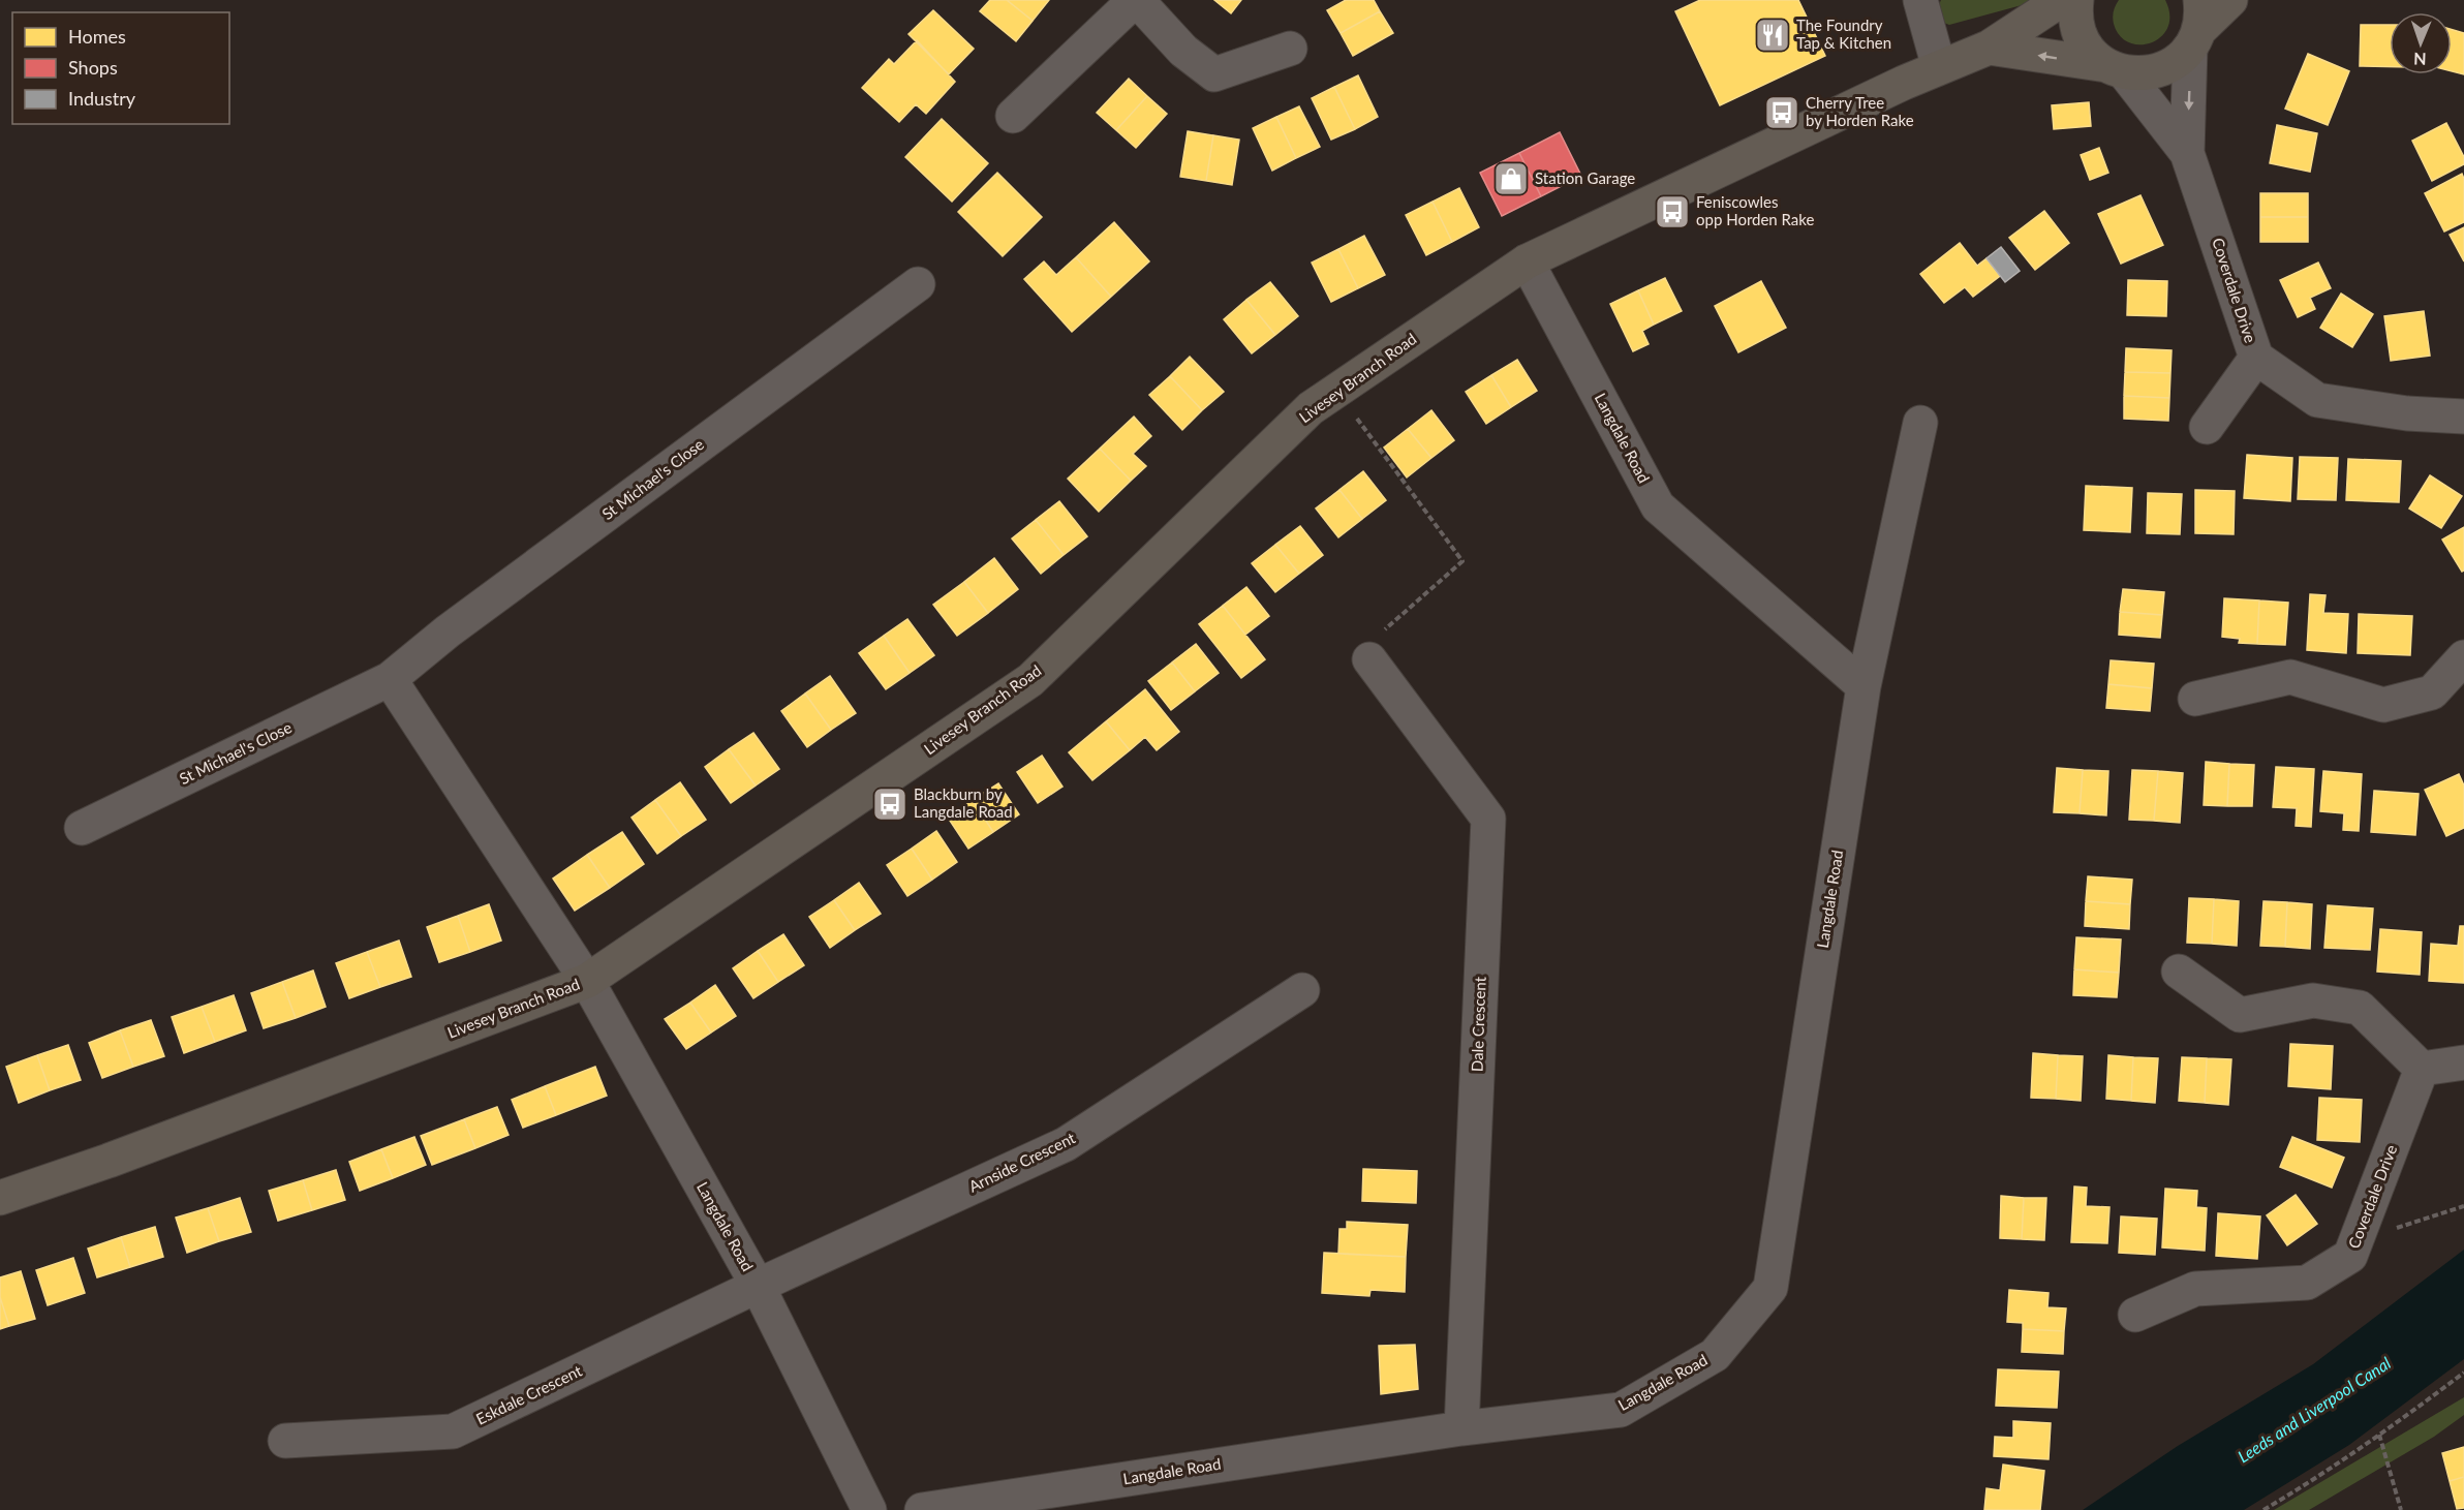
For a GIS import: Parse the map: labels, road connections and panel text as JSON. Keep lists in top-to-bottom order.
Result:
{
  "streets": {
    "main road": ["Livesey Branch Road"],
    "street": [
      "Coverdale Drive",
      "Langdale Road",
      "St Michael's Close",
      "Dale Crescent",
      "Arnside Crescent",
      "Eskdale Crescent"
    ]
  },
  "crossings": [
    ["Livesey Branch Road", "Langdale Road"],
    ["Langdale Road", "Dale Crescent"],
    ["Langdale Road", "Arnside Crescent"],
    ["Langdale Road", "Eskdale Crescent"],
    ["Arnside Crescent", "Eskdale Crescent"]
  ],
  "water": ["Leeds and Liverpool Canal"],
  "places": {
    "restaurant": ["The Foundry Tap & Kitchen"],
    "bus stop": ["Cherry Tree by Horden Rake", "Feniscowles opp Horden Rake", "Blackburn by Langdale Road"],
    "shop": ["Station Garage"]
  },
  "legend": ["Homes", "Shops", "Industry"],
  "north": "bottom"
}
